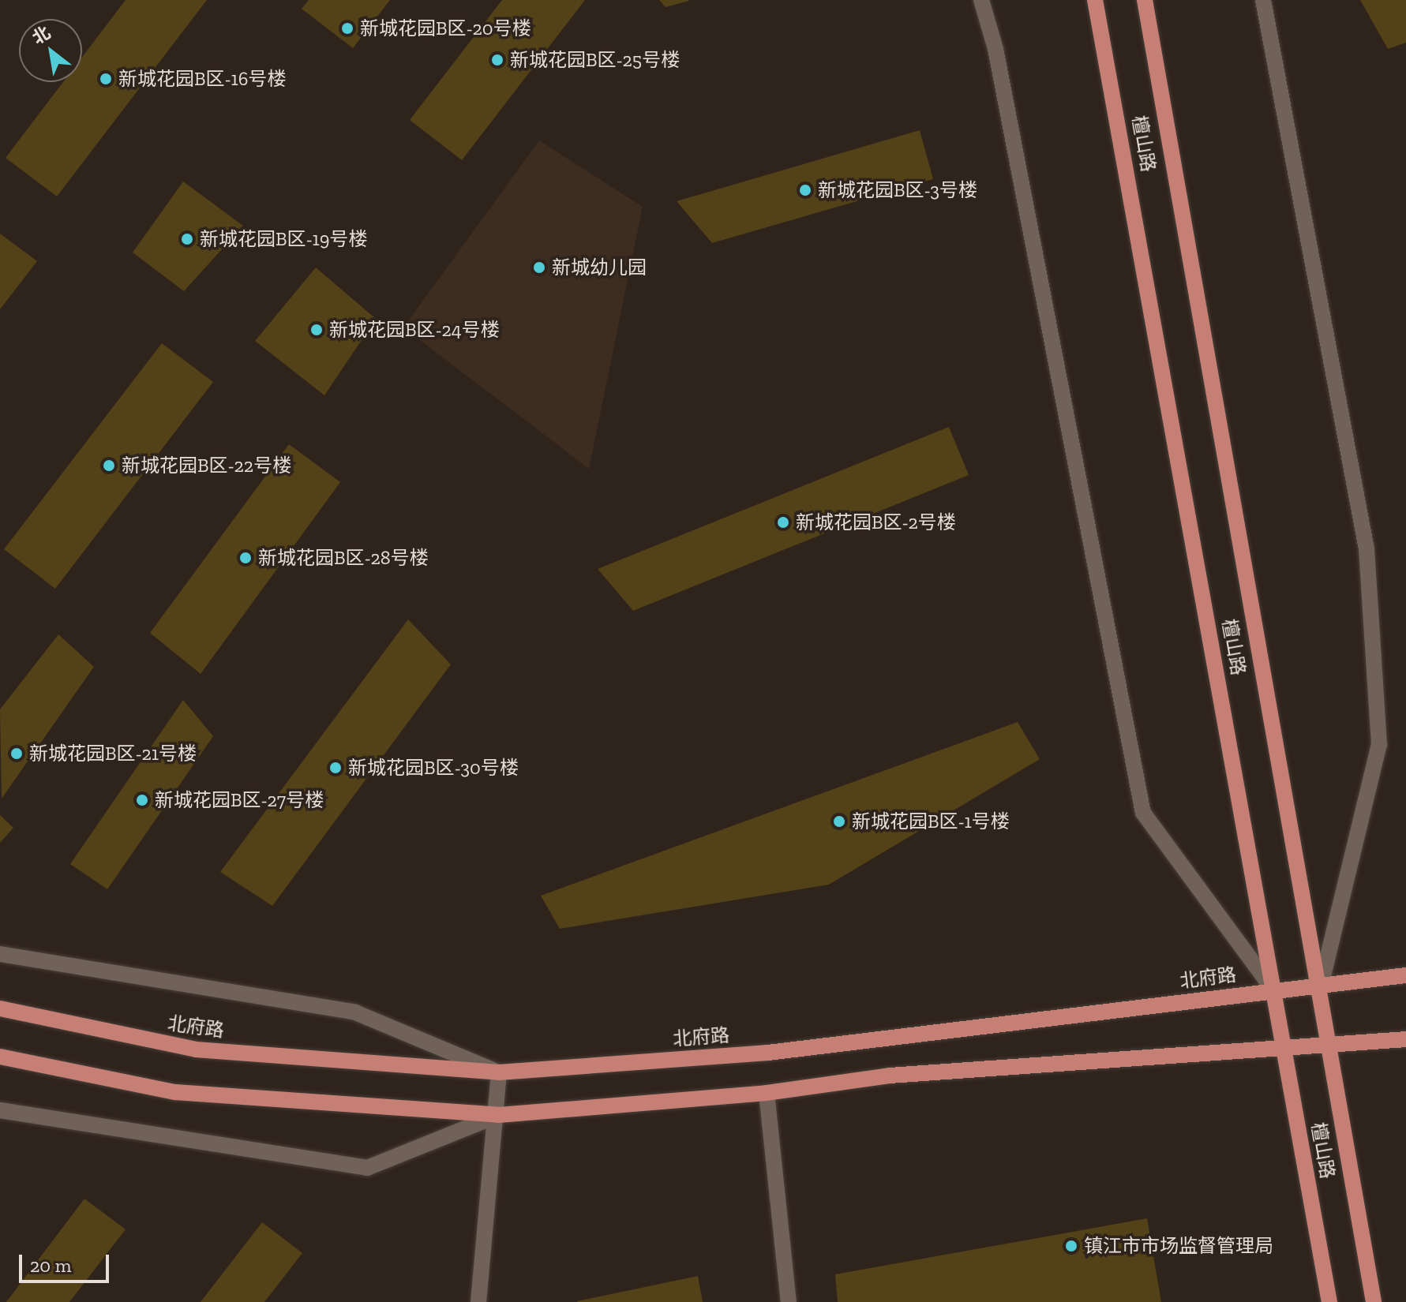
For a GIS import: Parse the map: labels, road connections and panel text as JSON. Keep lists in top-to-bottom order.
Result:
{
  "streets": {
    "main road": ["檀山路", "北府路"]
  },
  "crossings": [
    ["檀山路", "北府路"]
  ],
  "places": [
    "新城花园B区-20号楼",
    "新城花园B区-25号楼",
    "新城花园B区-16号楼",
    "新城花园B区-3号楼",
    "新城花园B区-19号楼",
    "新城幼儿园",
    "新城花园B区-24号楼",
    "新城花园B区-22号楼",
    "新城花园B区-2号楼",
    "新城花园B区-28号楼",
    "新城花园B区-21号楼",
    "新城花园B区-30号楼",
    "新城花园B区-27号楼",
    "新城花园B区-1号楼",
    "镇江市市场监督管理局"
  ],
  "scale_bar": "20 m",
  "north": "top left"
}
